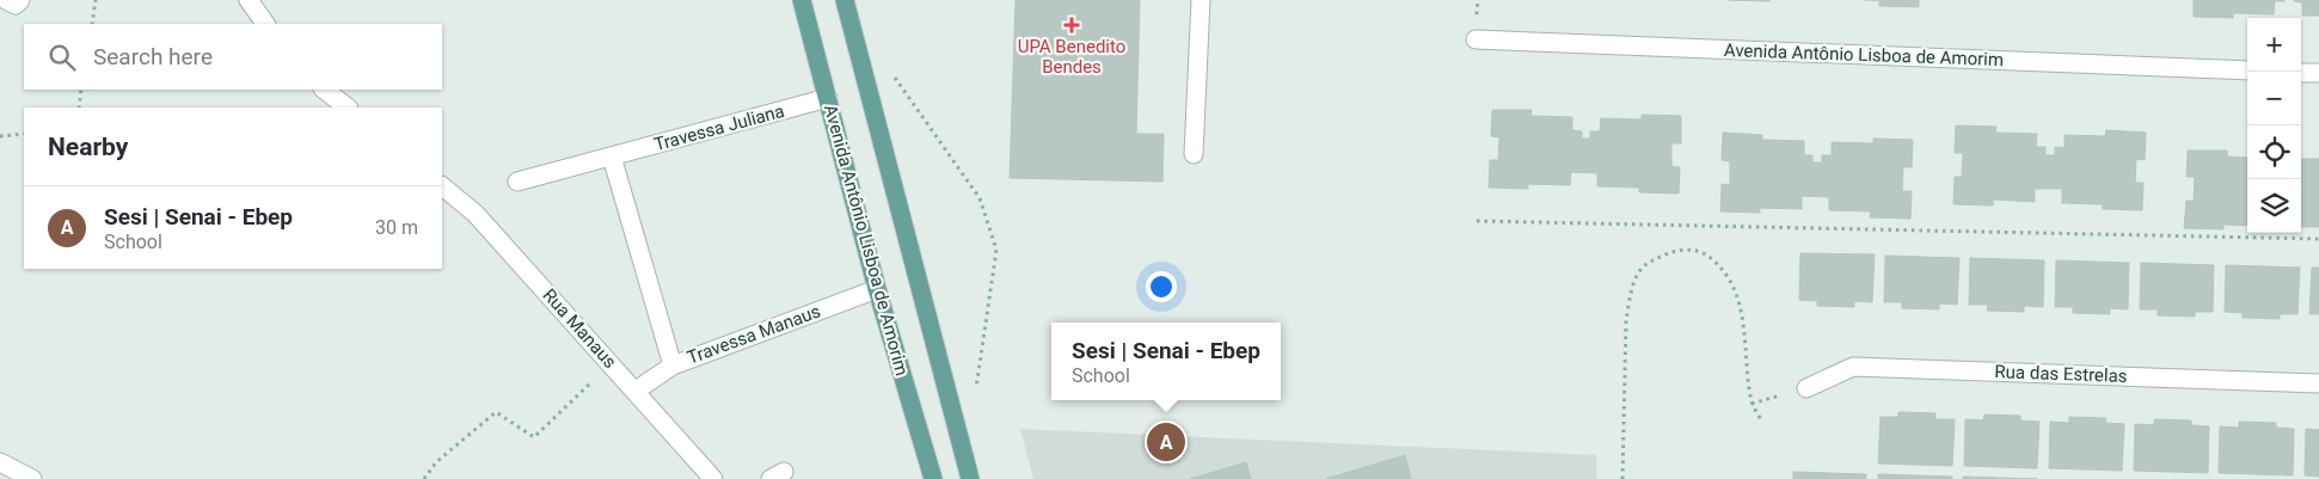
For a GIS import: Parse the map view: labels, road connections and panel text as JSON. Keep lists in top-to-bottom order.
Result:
{
  "streets": {
    "main road": ["Avenida Antônio Lisboa de Amorim"],
    "street": [
      "Travessa Juliana",
      "Rua Manaus",
      "Travessa Manaus",
      "Rua das Estrelas"
    ]
  },
  "crossings": [
    ["Avenida Antônio Lisboa de Amorim", "Travessa Juliana"],
    ["Avenida Antônio Lisboa de Amorim", "Travessa Manaus"],
    ["Rua Manaus", "Travessa Manaus"]
  ],
  "places": {
    "health": ["UPA Benedito Bendes"]
  },
  "page": {
    "map_buttons": ["+", "−"],
    "search": "Search here",
    "heading": "Nearby",
    "list": [
      {
        "mark": "A",
        "name": "Sesi | Senai - Ebep",
        "note": "School",
        "value": "30 m"
      }
    ],
    "popup": ["Sesi | Senai - Ebep", "School"],
    "pins": "A"
  }
}
